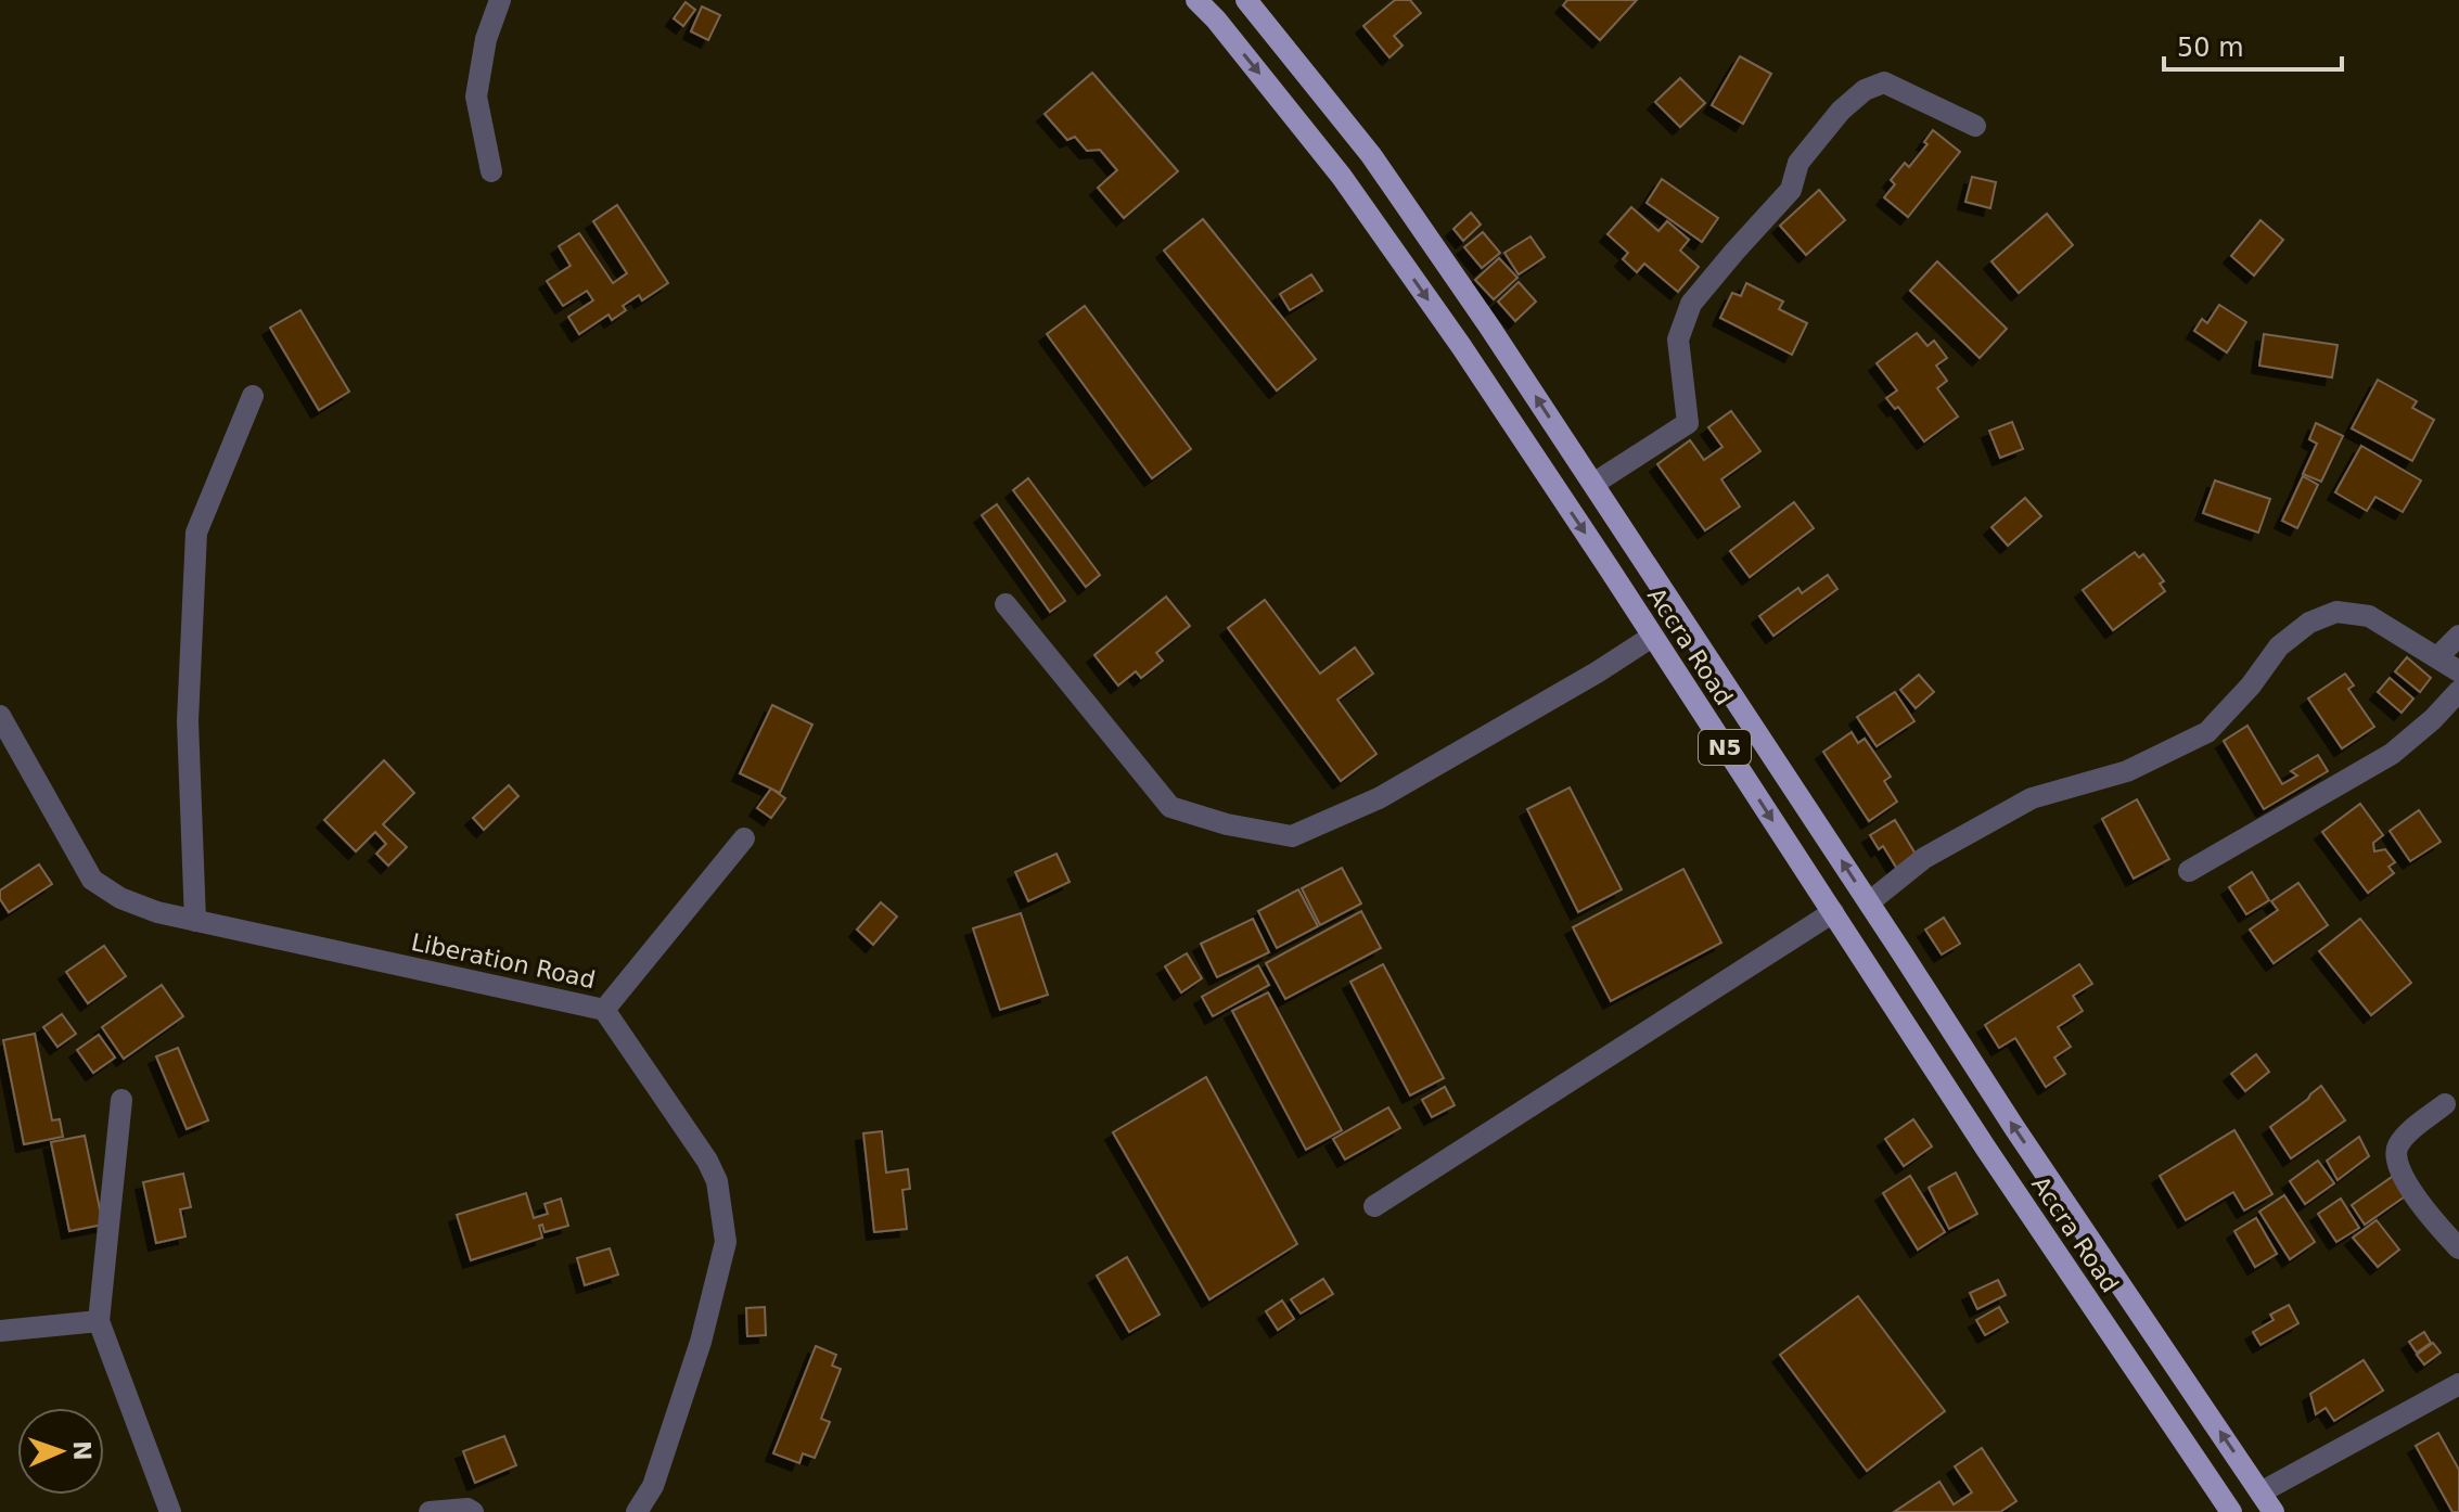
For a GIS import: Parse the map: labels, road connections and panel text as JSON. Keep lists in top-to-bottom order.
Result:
{
  "streets": {
    "main road": ["Accra Road", "N5"],
    "street": ["Liberation Road"]
  },
  "scale_bar": "50 m",
  "north": "right"
}
